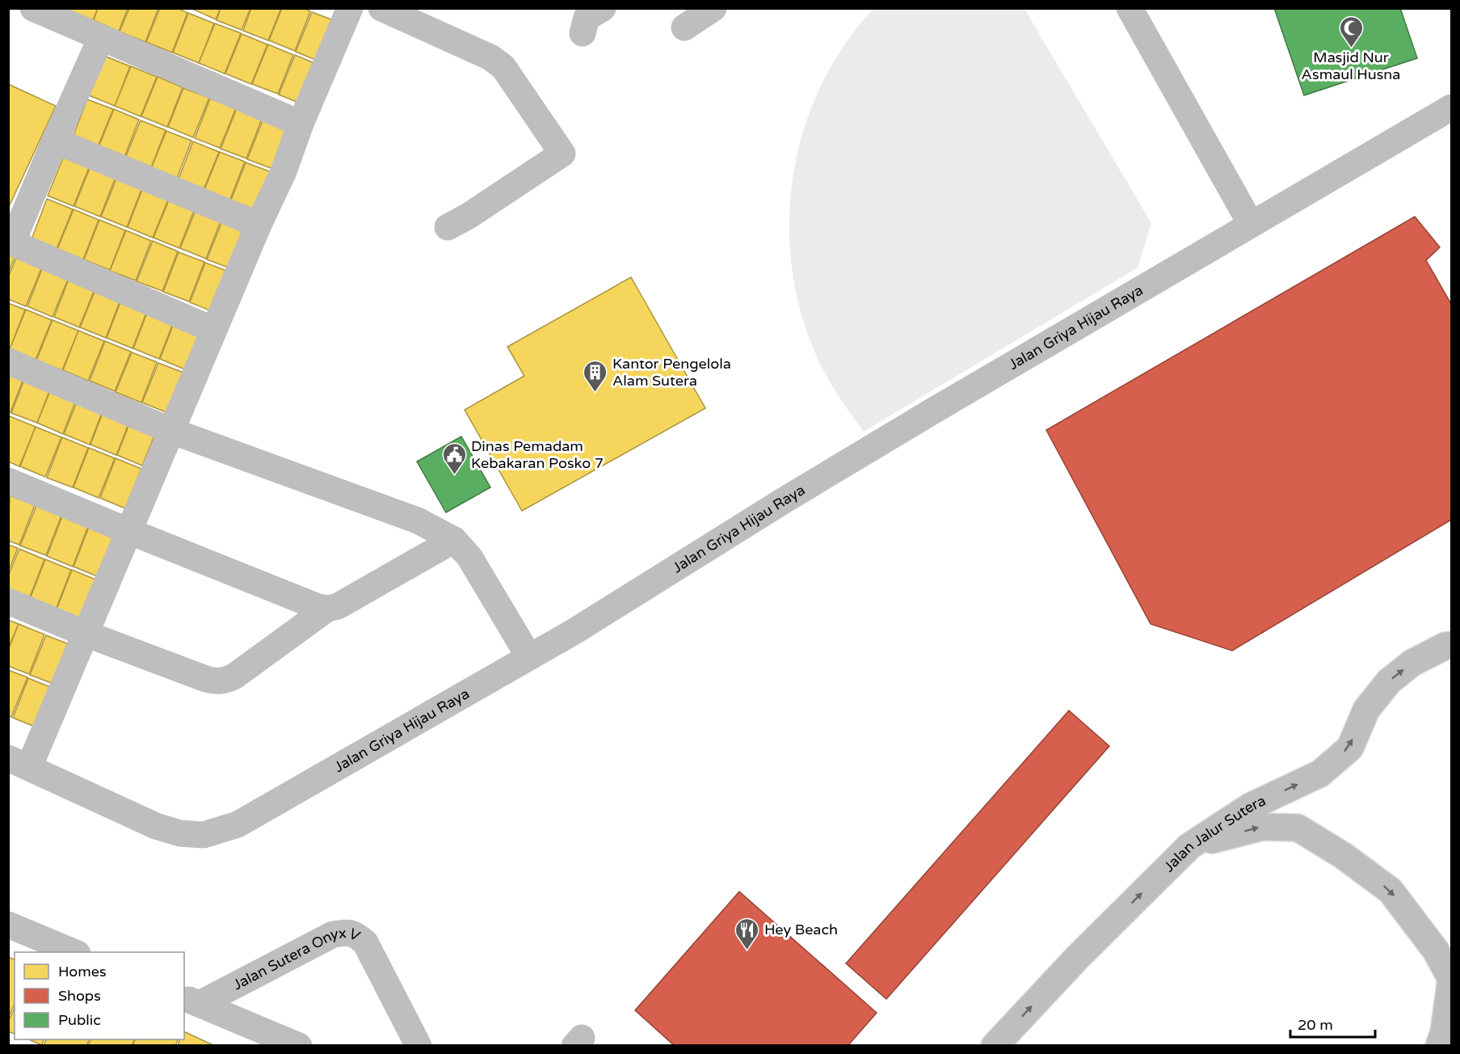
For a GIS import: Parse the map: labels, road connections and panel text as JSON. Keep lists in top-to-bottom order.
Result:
{
  "streets": {
    "street": ["Jalan Griya Hijau Raya", "Jalan Jalur Sutera", "Jalan Sutera Onyx V"]
  },
  "one_way": ["Jalan Jalur Sutera"],
  "places": {
    "mosque": ["Masjid Nur Asmaul Husna"],
    "building": ["Kantor Pengelola Alam Sutera"],
    "public building": ["Dinas Pemadam Kebakaran Posko 7"],
    "restaurant": ["Hey Beach"]
  },
  "legend": ["Homes", "Shops", "Public"],
  "scale_bar": "20 m"
}
